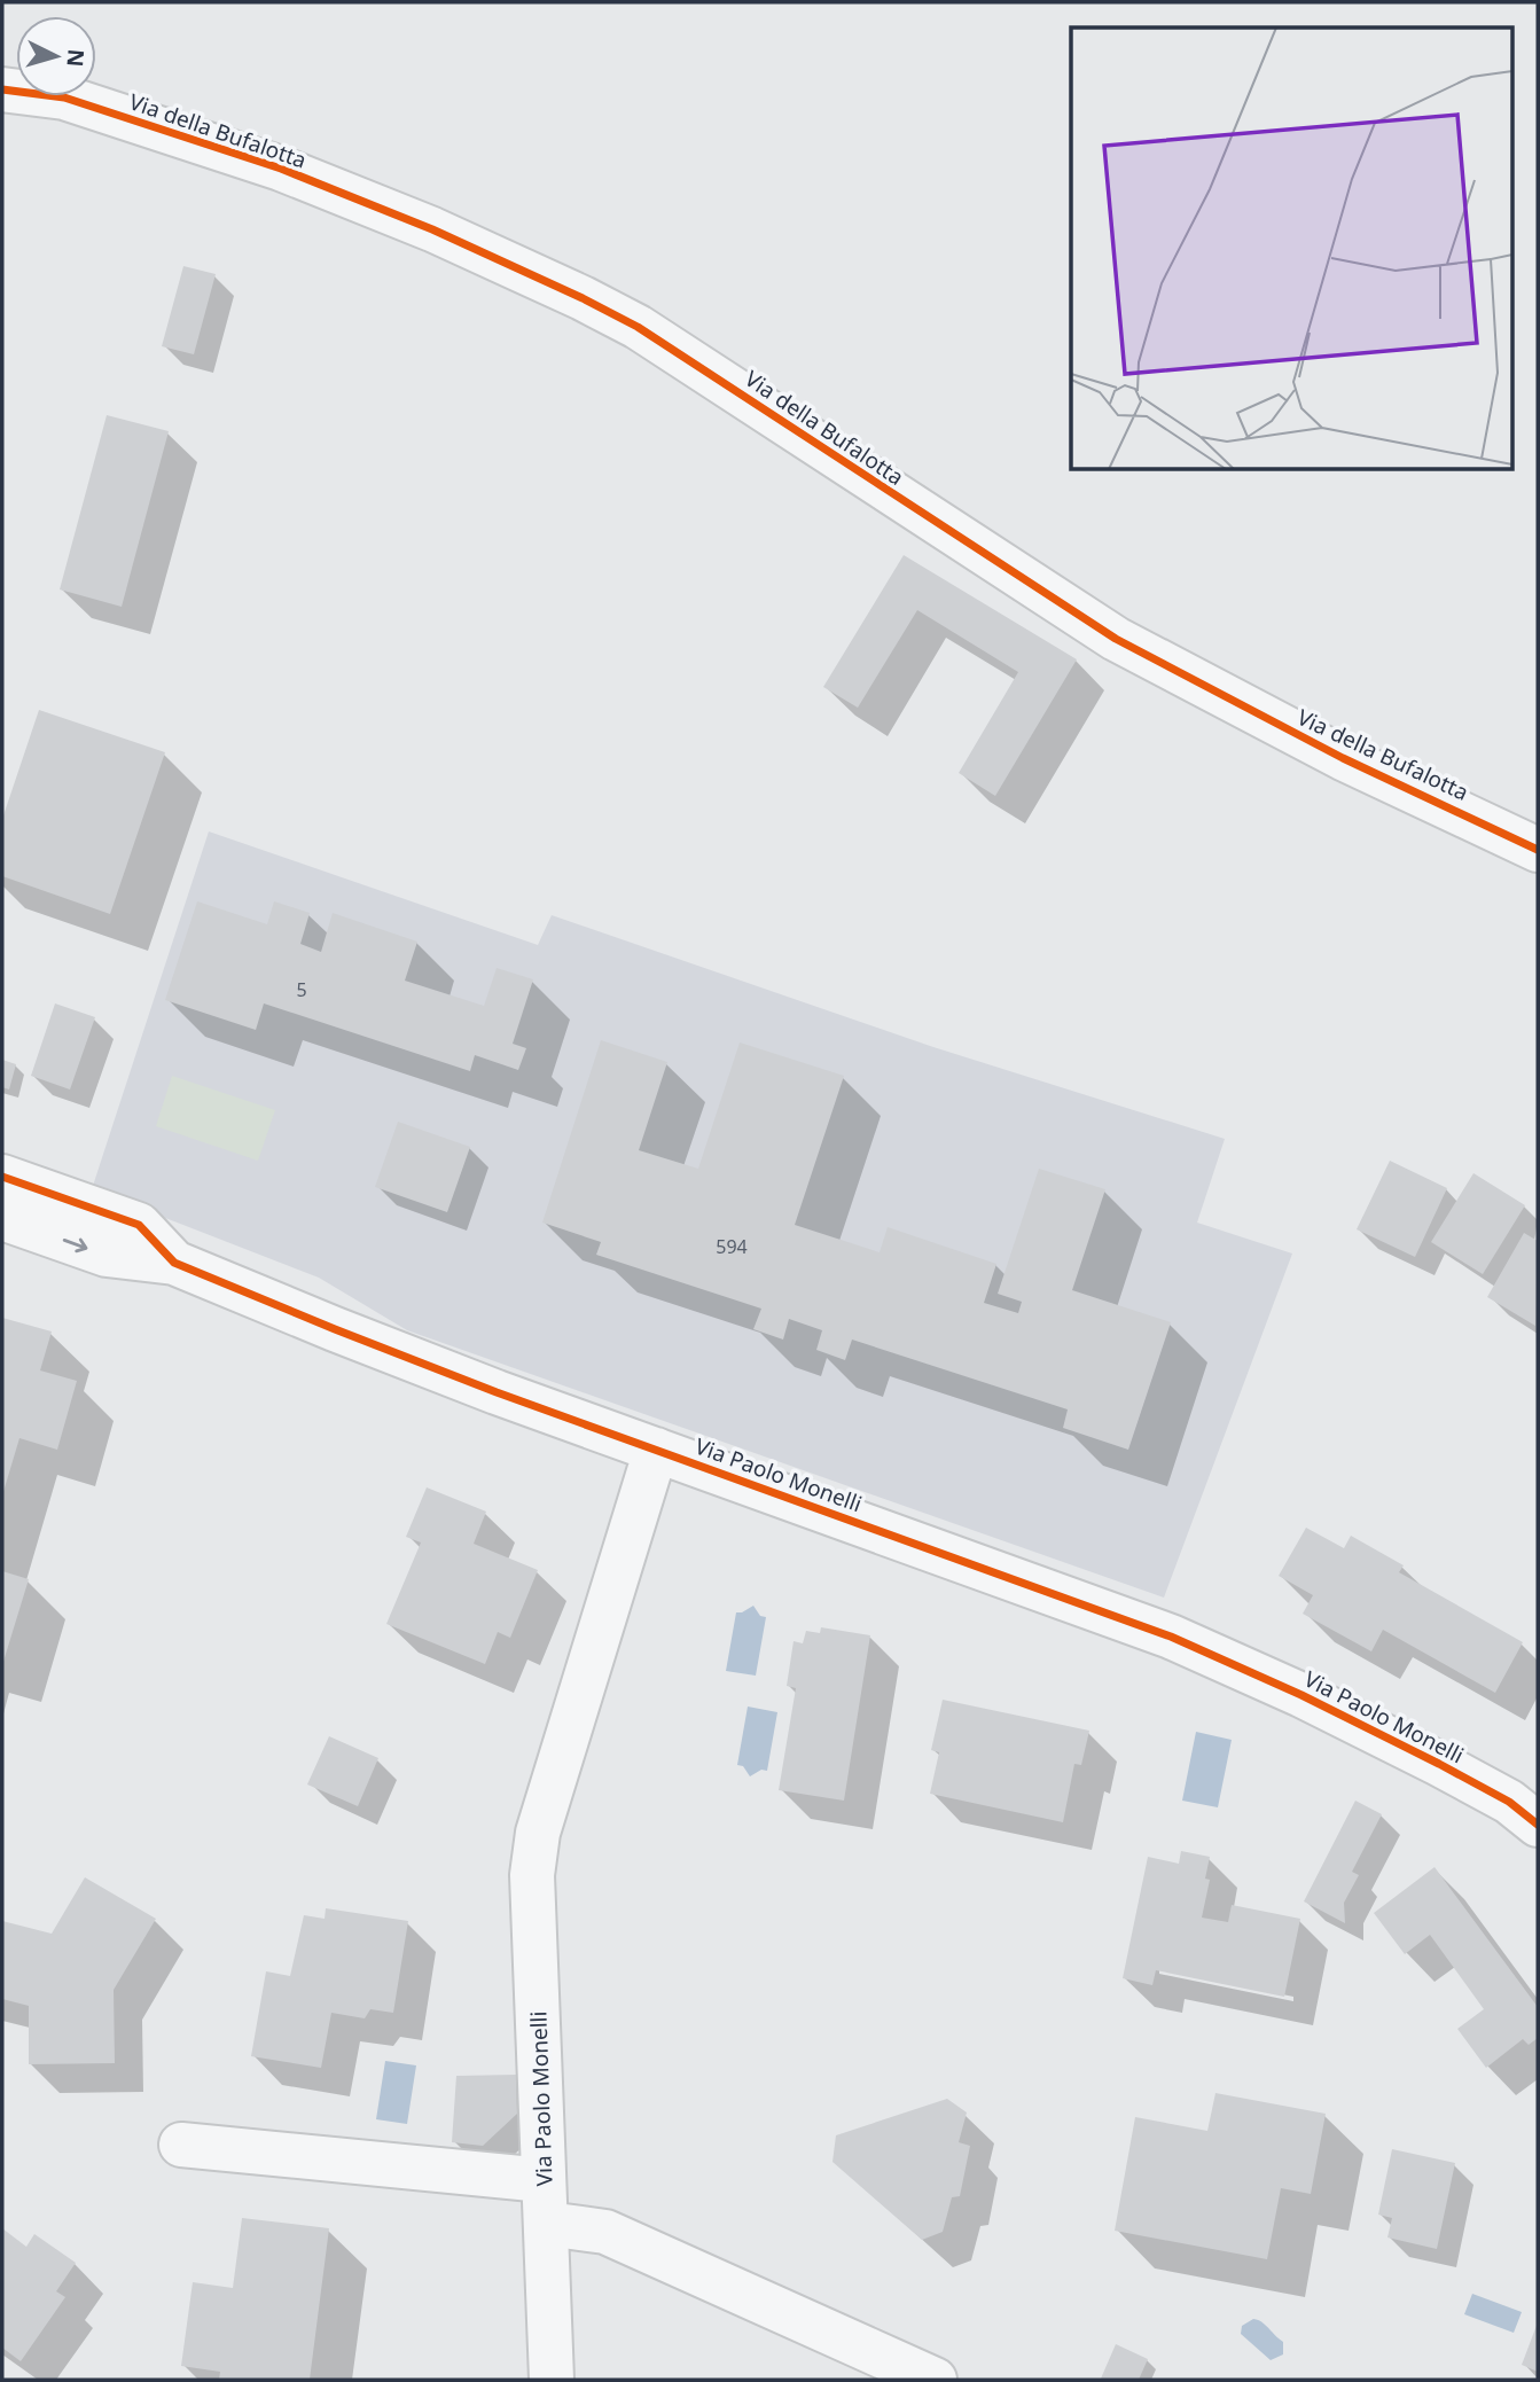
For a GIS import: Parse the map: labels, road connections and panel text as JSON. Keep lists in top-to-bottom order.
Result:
{
  "streets": {
    "street": ["Via della Bufalotta", "Via Paolo Monelli"]
  },
  "house_numbers": ["5", "594"],
  "north": "right"
}
